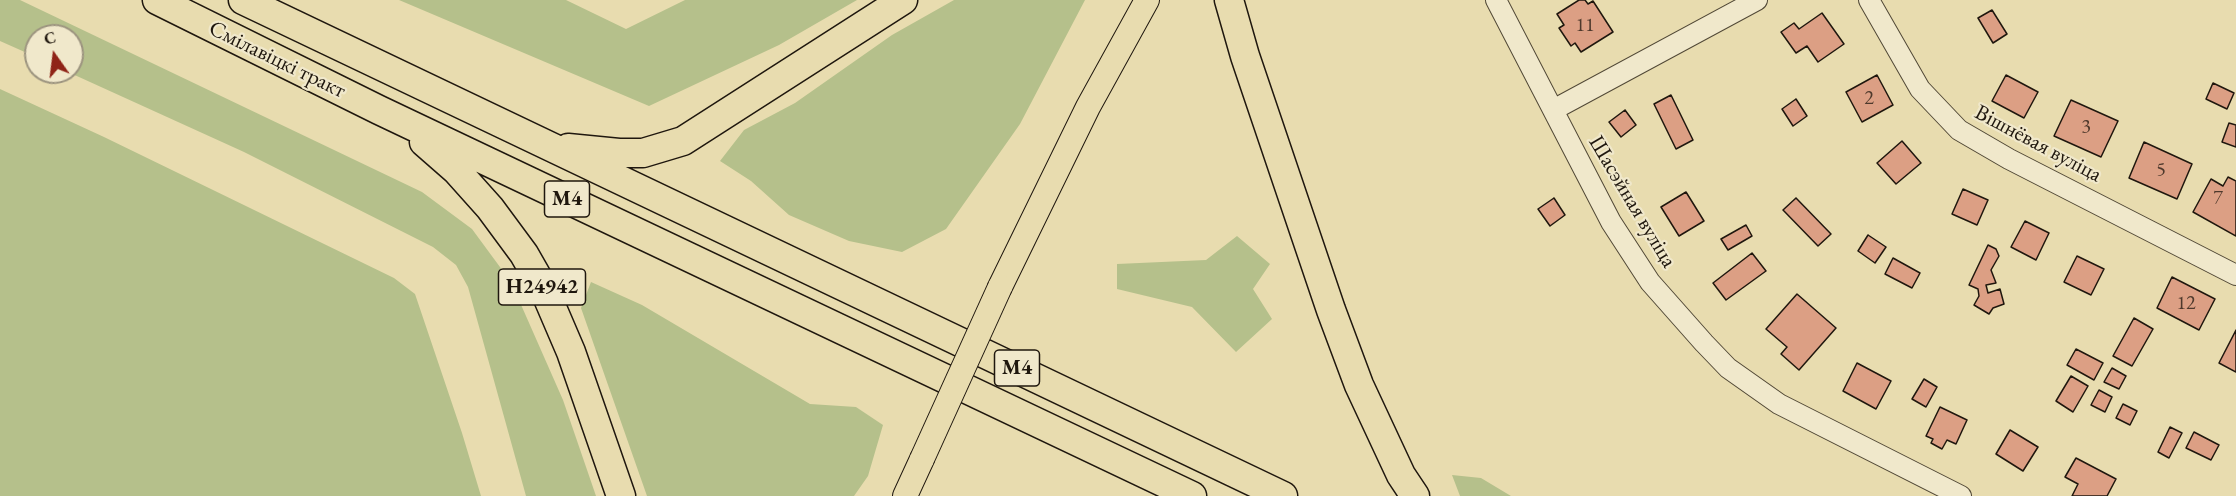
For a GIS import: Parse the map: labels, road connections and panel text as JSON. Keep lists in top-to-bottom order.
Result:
{
  "streets": {
    "highway": ["Смілавіцкі тракт", "М4", "Н24942"],
    "street": ["Вішнёвая вуліца", "Шасэйная вуліца"]
  },
  "crossings": [
    ["Смілавіцкі тракт", "М4"],
    ["Смілавіцкі тракт", "Н24942"],
    ["М4", "Н24942"]
  ],
  "house_numbers": [
    "11",
    "2",
    "3",
    "5",
    "7",
    "12"
  ],
  "north": "top"
}
